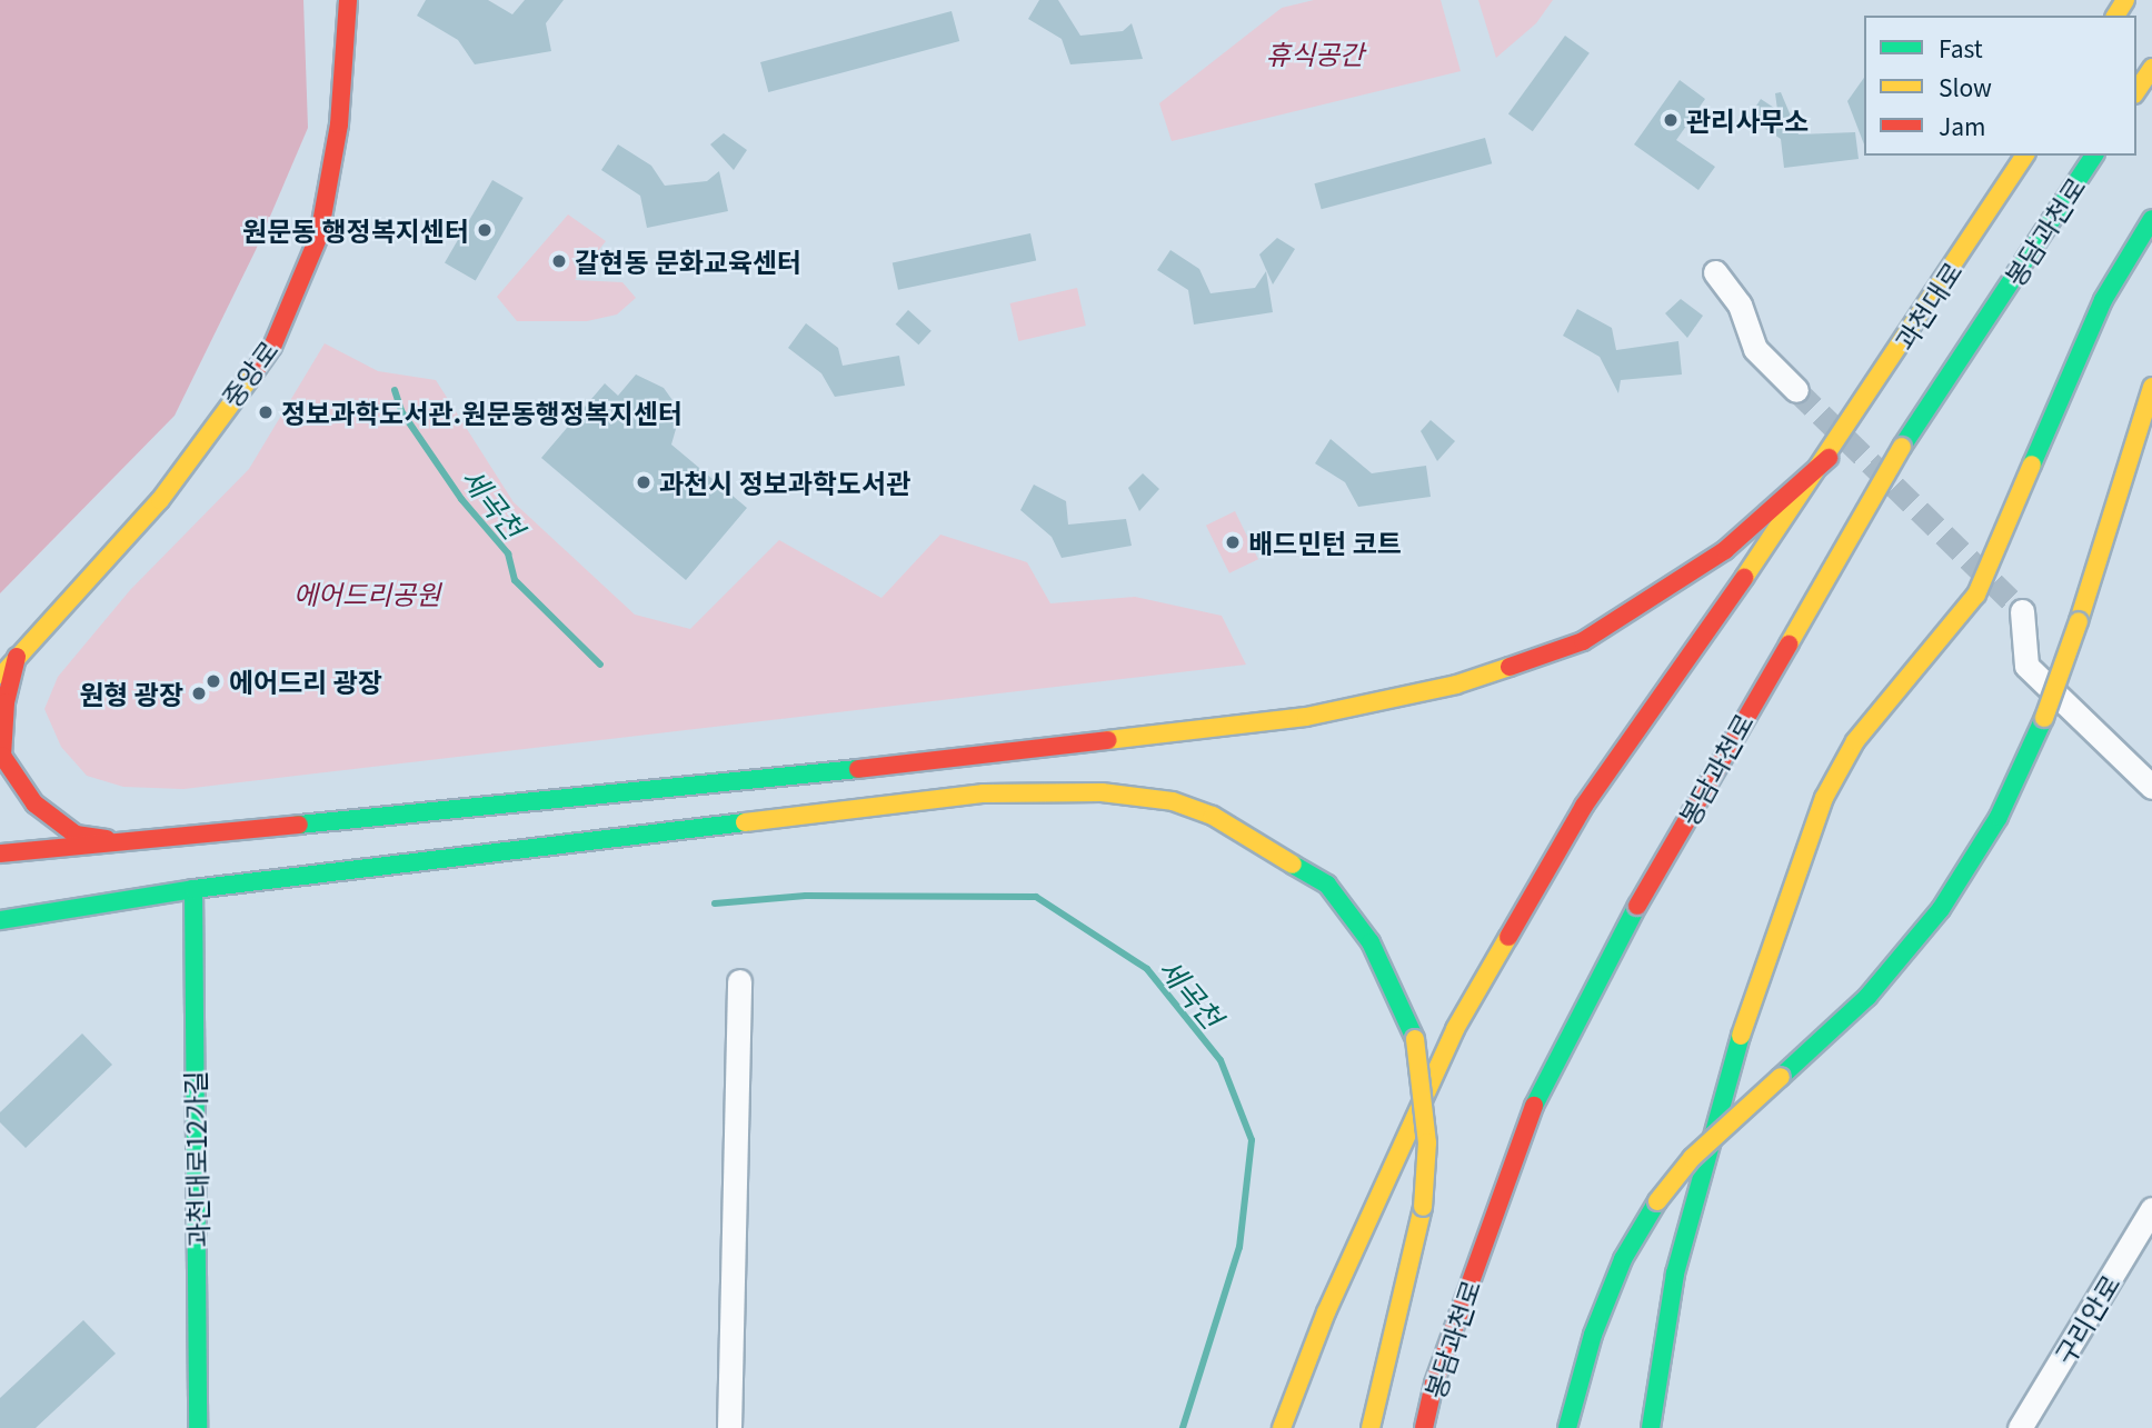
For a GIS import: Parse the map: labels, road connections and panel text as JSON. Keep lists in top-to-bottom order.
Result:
{
  "streets": {
    "main road": [
      "봉담과천로",
      "과천대로",
      "중앙로",
      "과천대로12가길"
    ],
    "street": ["구리안로"]
  },
  "water": ["세곡천"],
  "parks": ["휴식공간", "에어드리공원"],
  "places": [
    "관리사무소",
    "원문동 행정복지센터",
    "갈현동 문화교육센터",
    "정보과학도서관.원문동행정복지센터",
    "과천시 정보과학도서관",
    "배드민턴 코트",
    "에어드리 광장",
    "원형 광장"
  ],
  "legend": ["Fast", "Slow", "Jam"]
}
